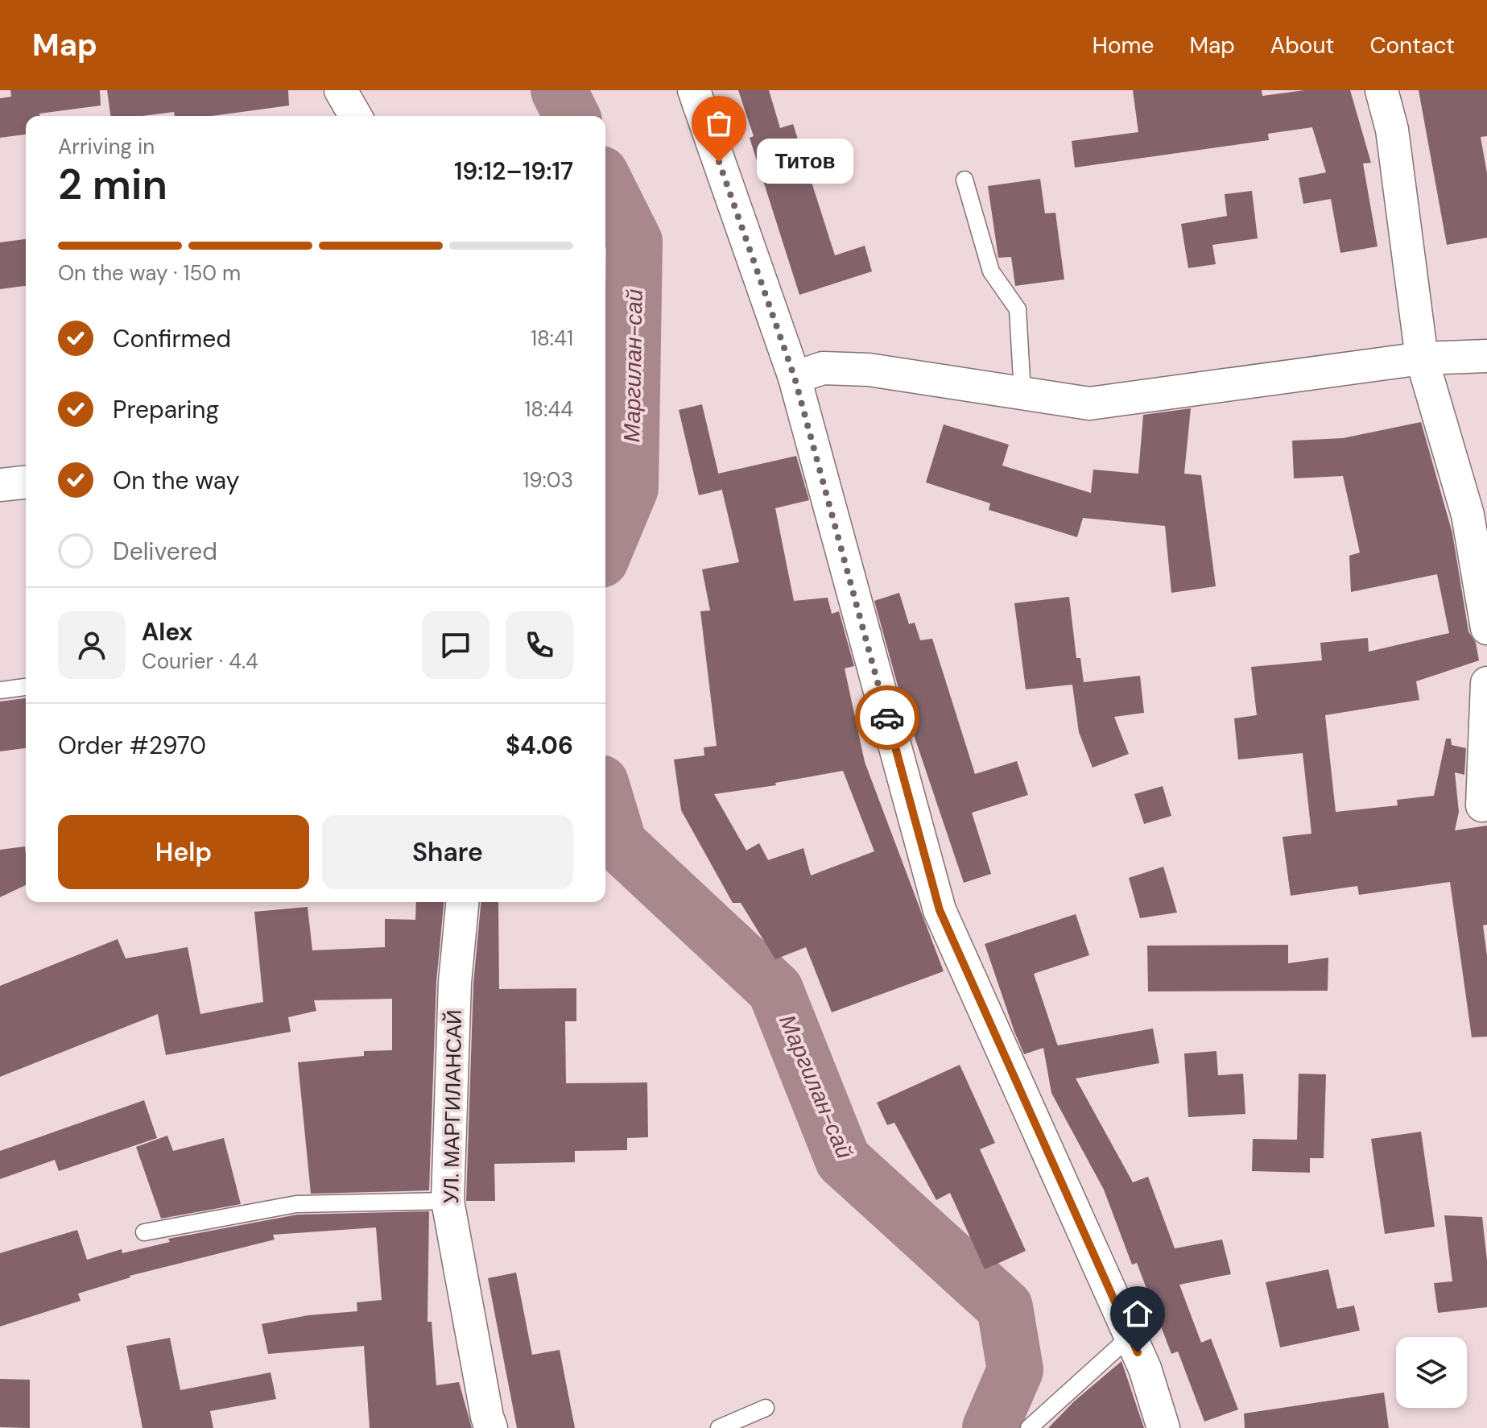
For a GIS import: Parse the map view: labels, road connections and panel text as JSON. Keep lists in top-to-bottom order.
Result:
{
  "streets": {
    "street": ["УЛ. МАРГИЛАНСАЙ"]
  },
  "water": ["Маргилан-сай"],
  "places": ["Титов"],
  "page": {
    "header": "Map",
    "nav": [
      "Home",
      "Map",
      "About",
      "Contact"
    ],
    "heading": ["2 min", "Arriving in", "19:12–19:17"],
    "panel": [
      "Alex",
      "Courier · 4.4",
      "Order #2970",
      "$4.06"
    ],
    "bubble": "Титов",
    "bar": "On the way · 150 m",
    "list": [
      ["Confirmed", "18:41"],
      ["Preparing", "18:44"],
      ["On the way", "19:03"],
      "Delivered"
    ],
    "buttons": ["Help", "Share"]
  }
}
